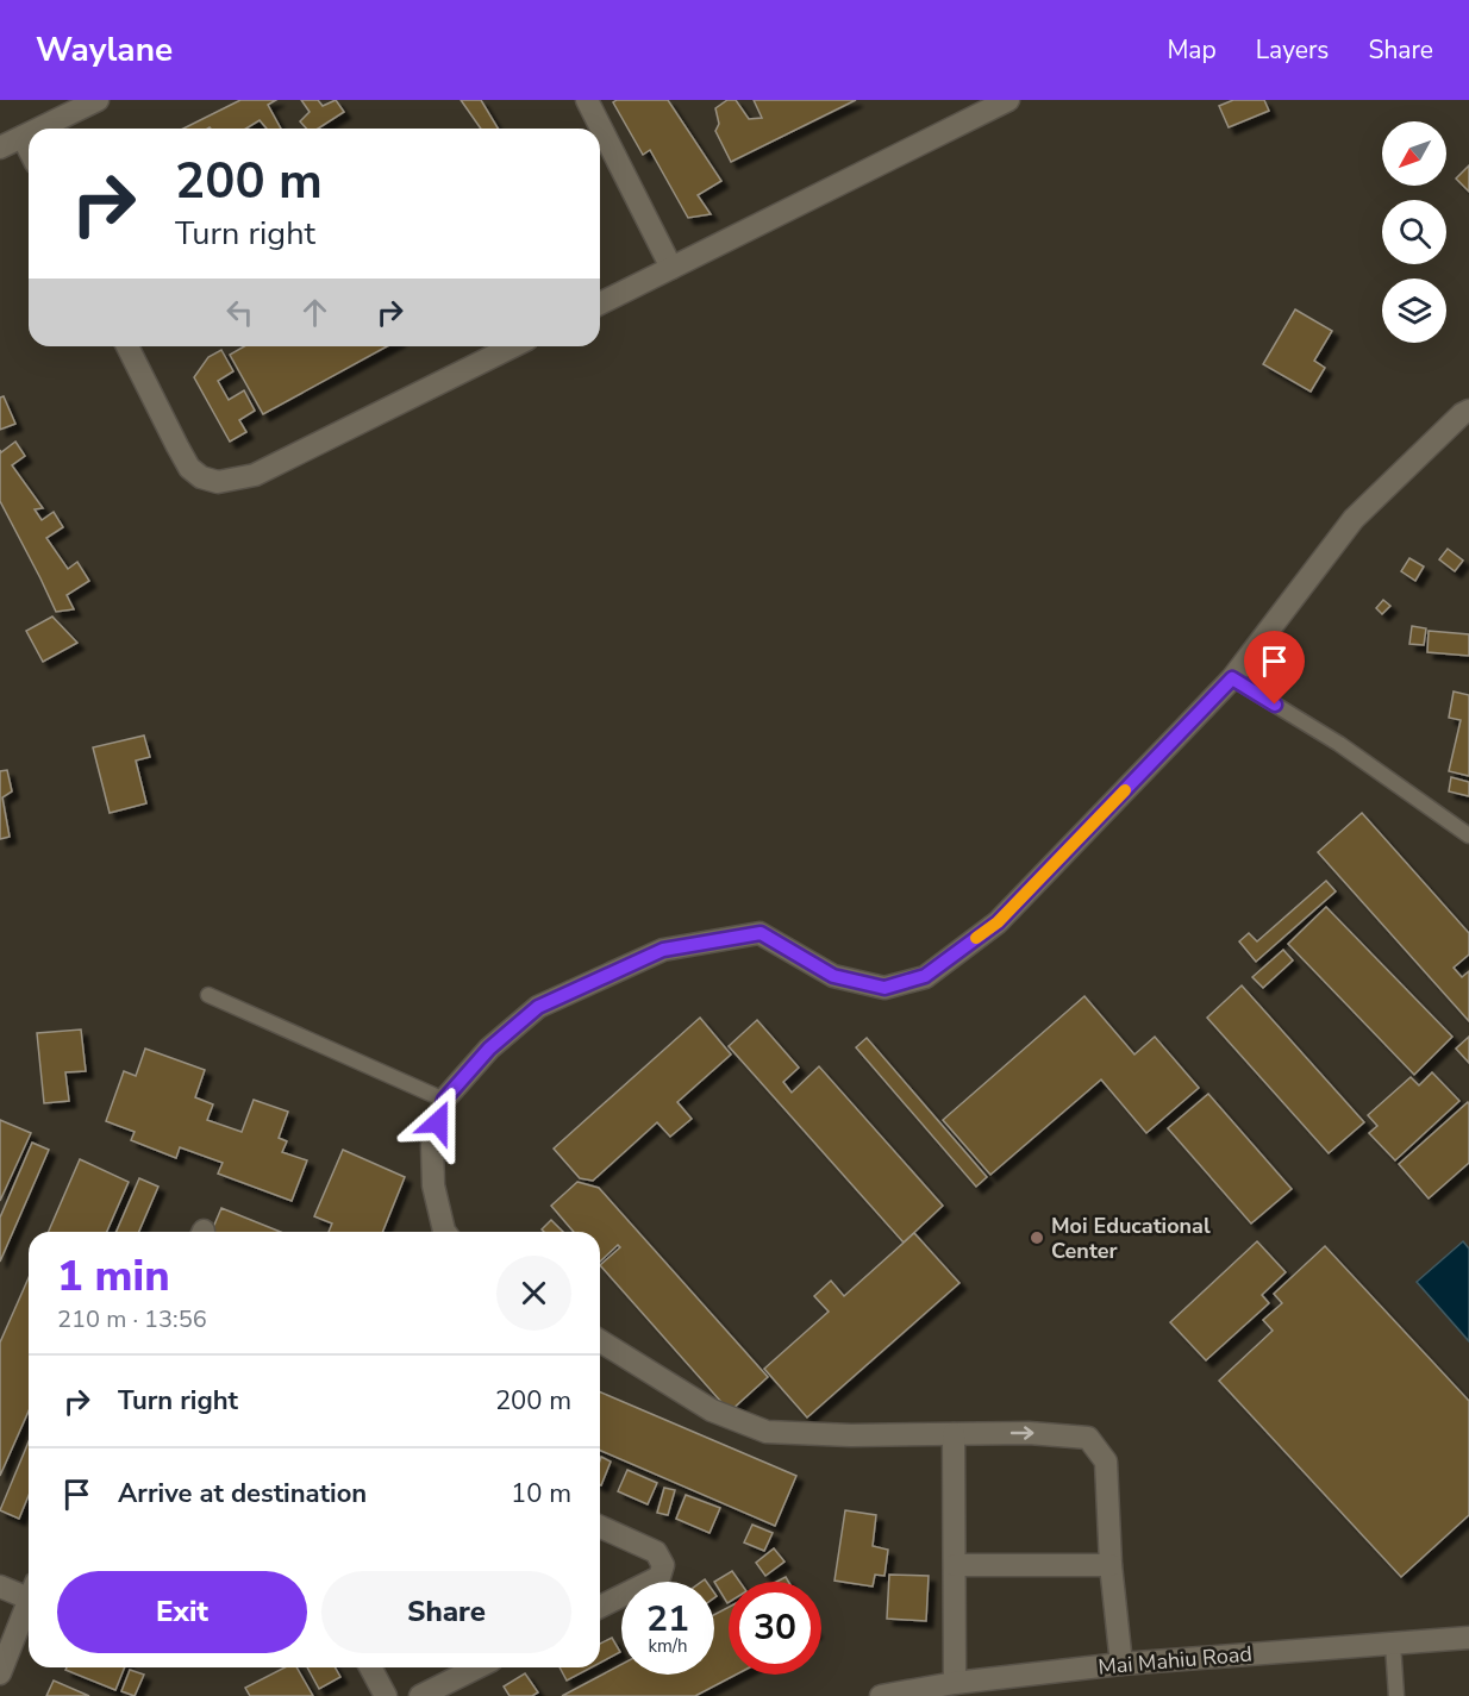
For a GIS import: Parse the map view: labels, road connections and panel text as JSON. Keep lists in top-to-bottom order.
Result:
{
  "streets": {
    "street": ["Mai Mahiu Road"]
  },
  "places": ["Moi Educational Center"],
  "north": "bottom left",
  "page": {
    "header": "Waylane",
    "nav": ["Map", "Layers", "Share"],
    "turn": ["200 m", "Turn right"],
    "heading": ["1 min", "210 m · 13:56"],
    "list": [
      {
        "name": "Turn right",
        "value": "200 m"
      },
      {
        "name": "Arrive at destination",
        "value": "10 m"
      }
    ],
    "buttons": ["Exit", "Share"],
    "speed": "21 km/h",
    "limit": "30"
  }
}
